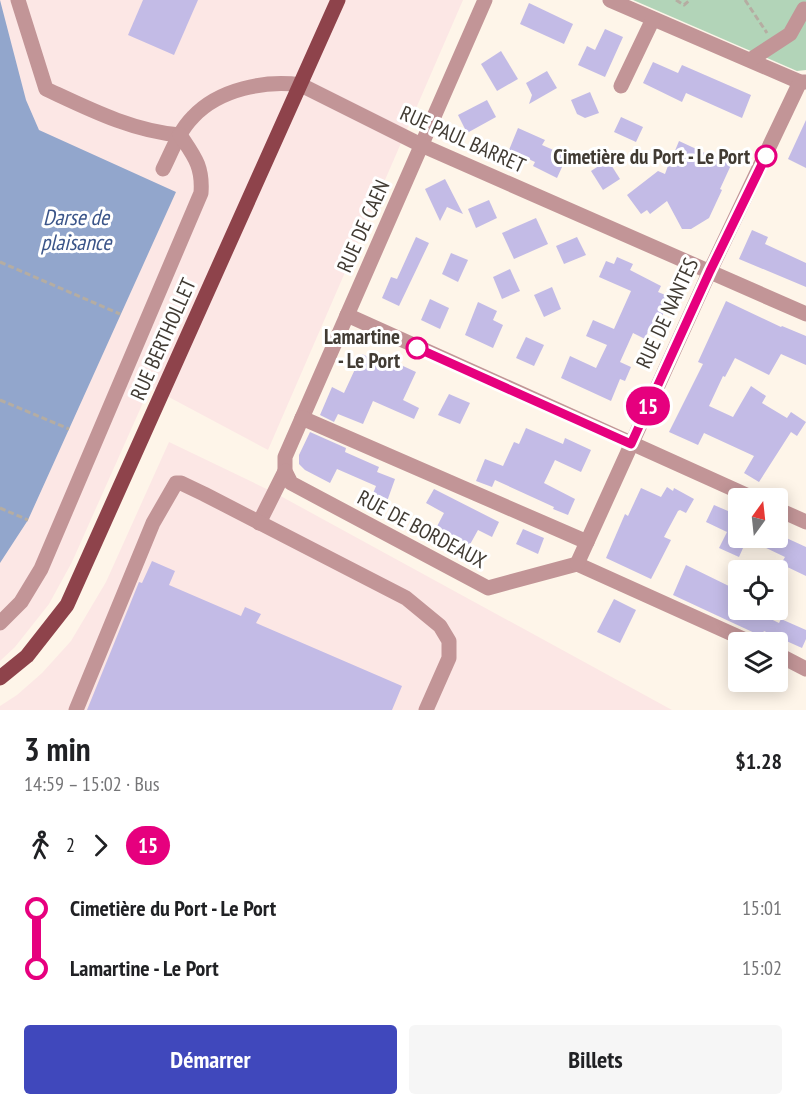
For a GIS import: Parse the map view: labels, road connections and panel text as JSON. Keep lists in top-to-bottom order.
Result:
{
  "streets": {
    "main road": ["RUE BERTHOLLET"],
    "street": [
      "RUE PAUL BARRET",
      "RUE DE CAEN",
      "RUE DE NANTES",
      "RUE DE BORDEAUX"
    ]
  },
  "crossings": [
    ["RUE PAUL BARRET", "RUE DE CAEN"],
    ["RUE PAUL BARRET", "RUE DE NANTES"],
    ["RUE PAUL BARRET", "RUE BERTHOLLET"],
    ["RUE DE CAEN", "RUE DE BORDEAUX"],
    ["RUE DE NANTES", "RUE DE BORDEAUX"]
  ],
  "water": ["Darse de plaisance"],
  "places": ["Cimetière du Port - Le Port", "Lamartine - Le Port"],
  "lines": ["bus line 15"],
  "north": "top",
  "page": {
    "on_map": "15",
    "heading": ["3 min", "14:59 – 15:02 · Bus", "$1.28"],
    "legs": ["2", "15"],
    "list": [
      {
        "name": "Cimetière du Port - Le Port",
        "value": "15:01"
      },
      {
        "name": "Lamartine - Le Port",
        "value": "15:02"
      }
    ],
    "buttons": ["Démarrer", "Billets"]
  }
}
